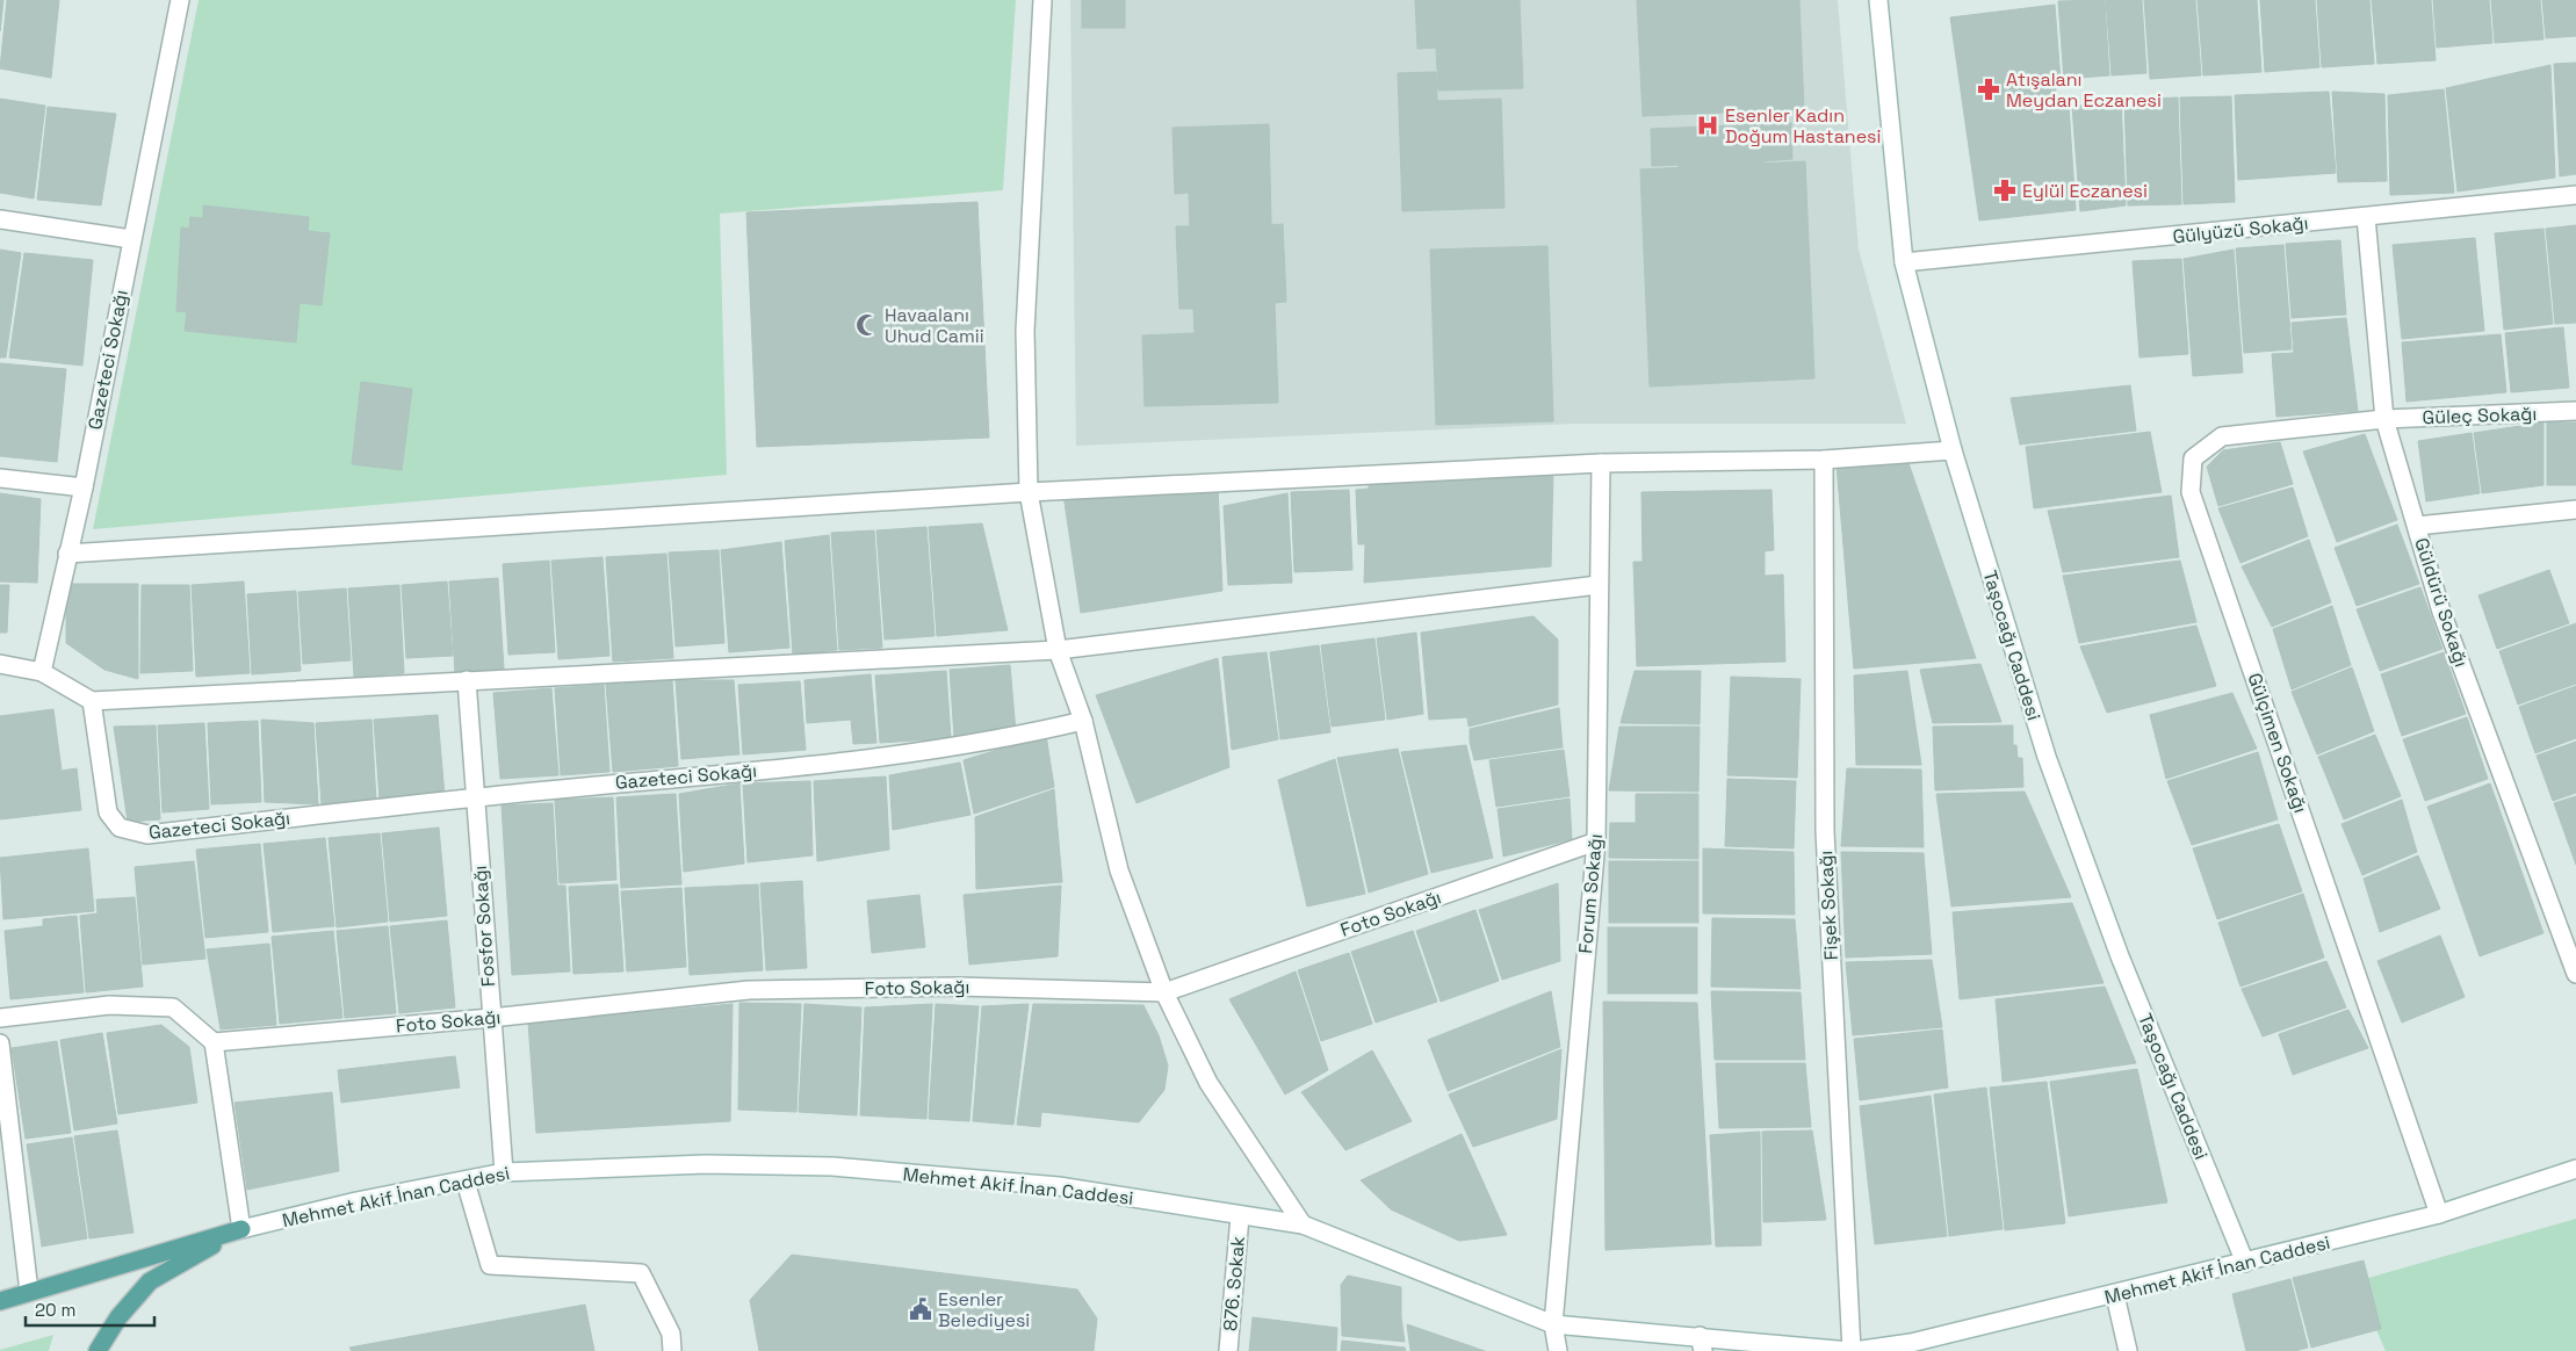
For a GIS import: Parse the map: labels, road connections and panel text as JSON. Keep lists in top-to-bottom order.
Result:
{
  "streets": {
    "street": [
      "Gülyüzü Sokağı",
      "Gazeteci Sokağı",
      "Güleç Sokağı",
      "Güldürü Sokağı",
      "Taşocağı Caddesi",
      "Gülçimen Sokağı",
      "Forum Sokağı",
      "Fişek Sokağı",
      "Foto Sokağı",
      "Fosfor Sokağı",
      "Mehmet Akif İnan Caddesi",
      "876. Sokak"
    ]
  },
  "crossings": [
    ["Gülyüzü Sokağı", "Güldürü Sokağı"],
    ["Gülyüzü Sokağı", "Taşocağı Caddesi"],
    ["Gazeteci Sokağı", "Fosfor Sokağı"],
    ["Güleç Sokağı", "Güldürü Sokağı"],
    ["Güleç Sokağı", "Gülçimen Sokağı"],
    ["Güldürü Sokağı", "Gülçimen Sokağı"],
    ["Taşocağı Caddesi", "Mehmet Akif İnan Caddesi"],
    ["Gülçimen Sokağı", "Mehmet Akif İnan Caddesi"],
    ["Forum Sokağı", "Foto Sokağı"],
    ["Forum Sokağı", "Mehmet Akif İnan Caddesi"],
    ["Fişek Sokağı", "Mehmet Akif İnan Caddesi"],
    ["Foto Sokağı", "Fosfor Sokağı"],
    ["Fosfor Sokağı", "Mehmet Akif İnan Caddesi"],
    ["Mehmet Akif İnan Caddesi", "876. Sokak"]
  ],
  "places": {
    "pharmacy": ["Atışalanı Meydan Eczanesi", "Eylül Eczanesi"],
    "hospital": ["Esenler Kadın Doğum Hastanesi"],
    "mosque": ["Havaalanı Uhud Camii"],
    "public building": ["Esenler Belediyesi"]
  },
  "scale_bar": "20 m"
}
